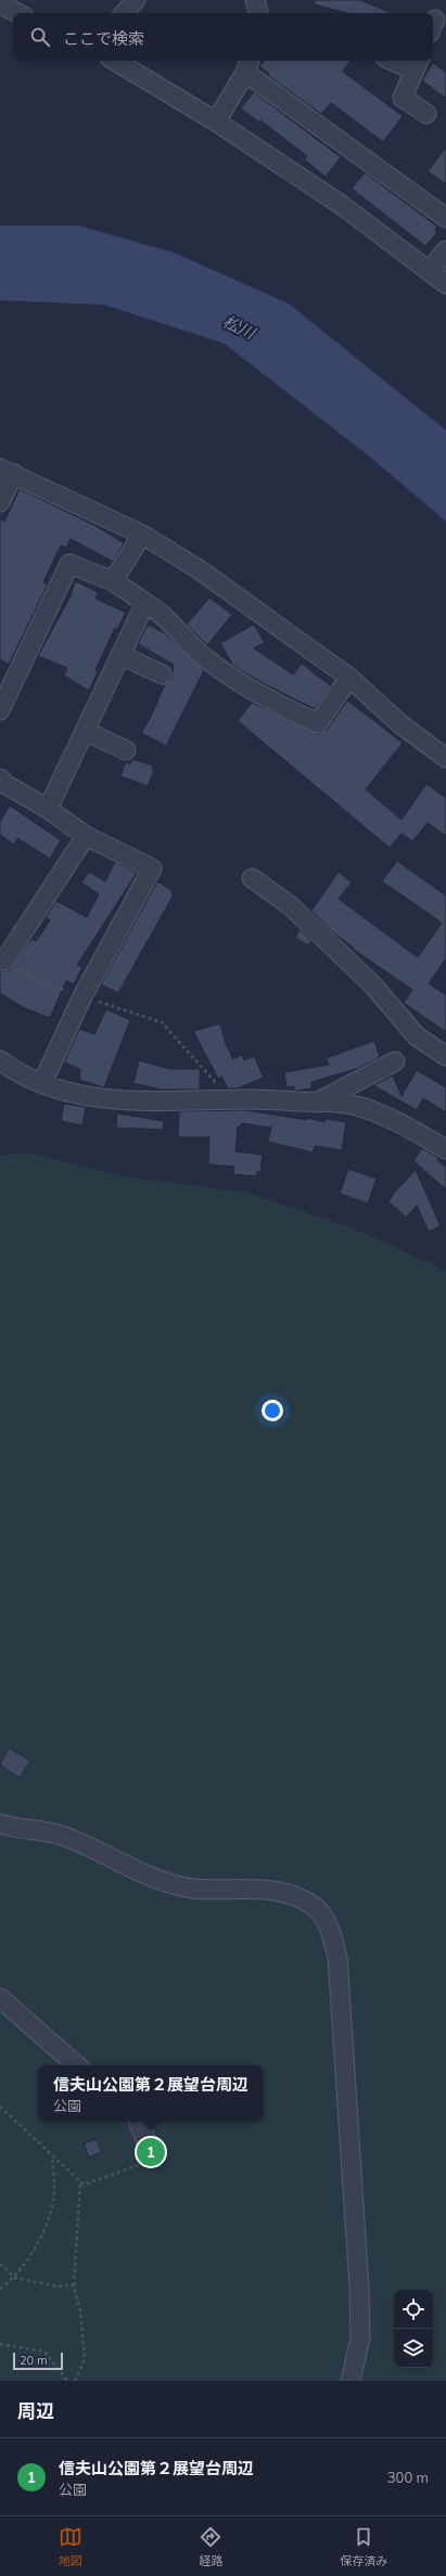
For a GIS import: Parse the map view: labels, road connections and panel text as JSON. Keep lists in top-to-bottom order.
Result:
{
  "water": ["松川"],
  "scale_bar": "20 m",
  "page": {
    "search": "ここで検索",
    "popup": ["信夫山公園第２展望台周辺", "公園"],
    "pins": "1",
    "scale": "20 m",
    "heading": "周辺",
    "list": [
      {
        "mark": "1",
        "name": "信夫山公園第２展望台周辺",
        "note": "公園",
        "value": "300 m"
      }
    ],
    "nav": ["地図", "経路", "保存済み"]
  }
}
